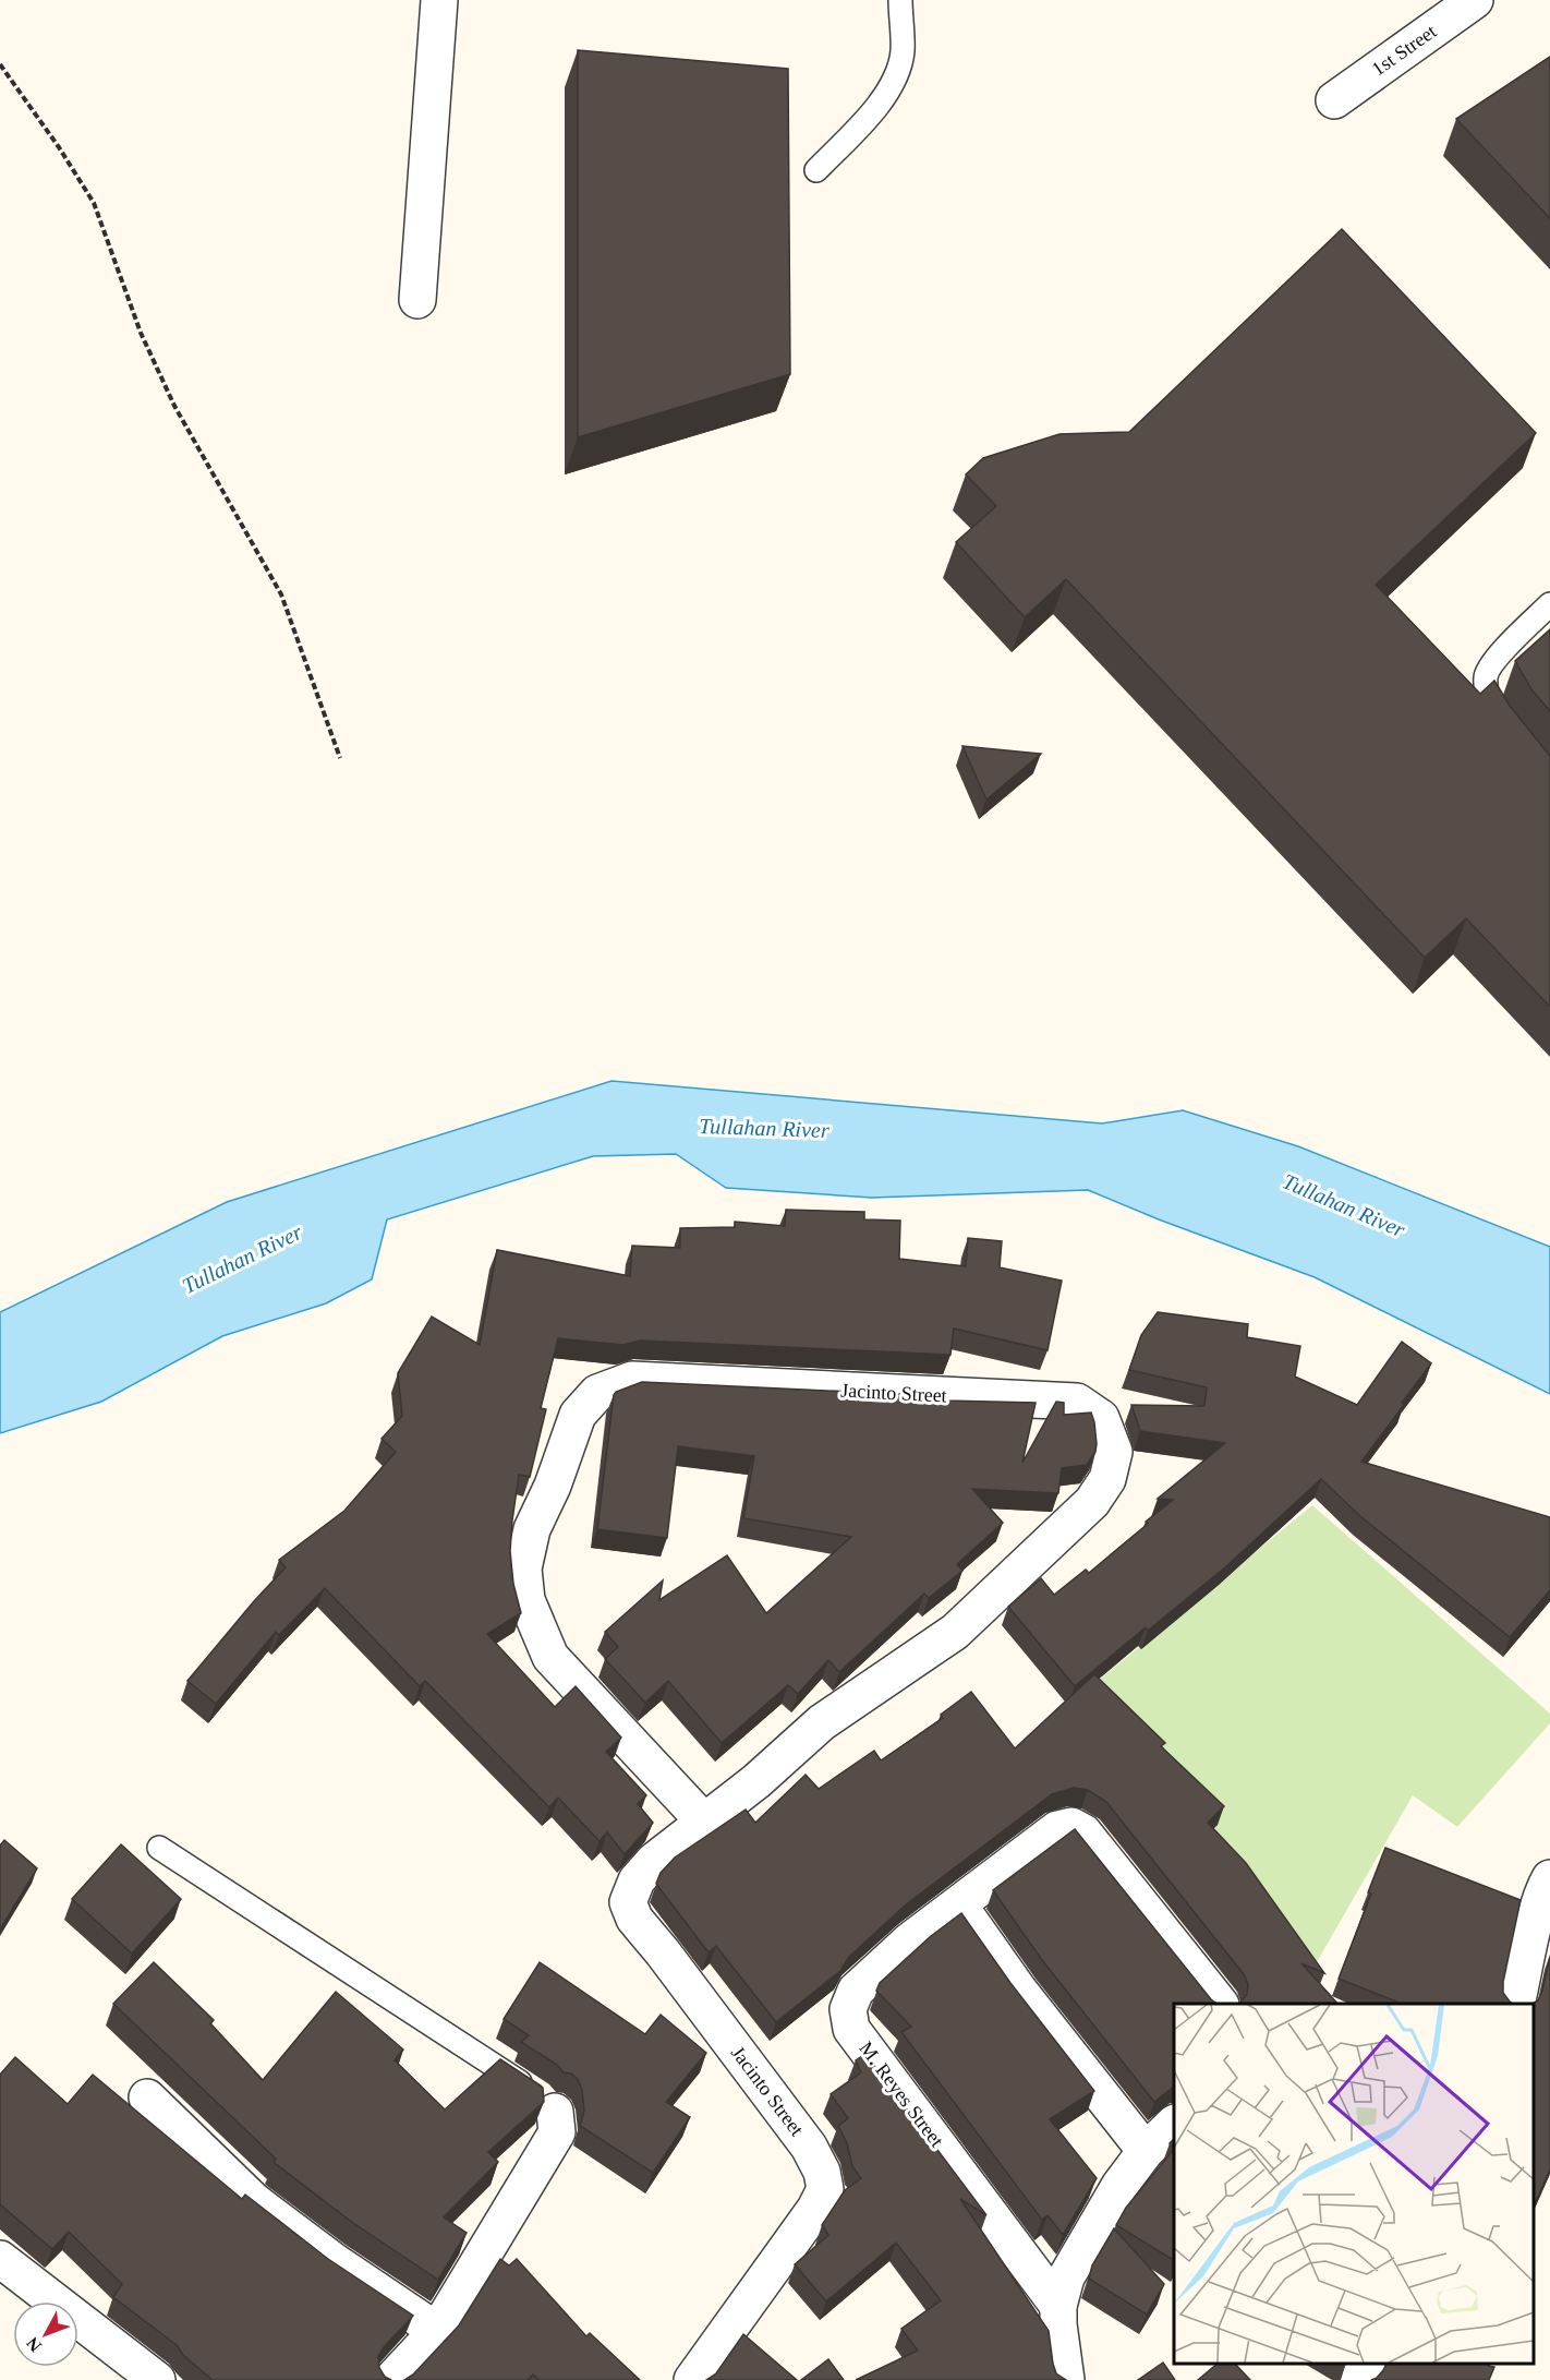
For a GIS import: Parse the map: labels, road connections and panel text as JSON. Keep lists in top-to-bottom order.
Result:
{
  "streets": {
    "street": ["1st Street", "Jacinto Street", "M. Reyes Street"]
  },
  "water": ["Tullahan River"],
  "north": "bottom left"
}
